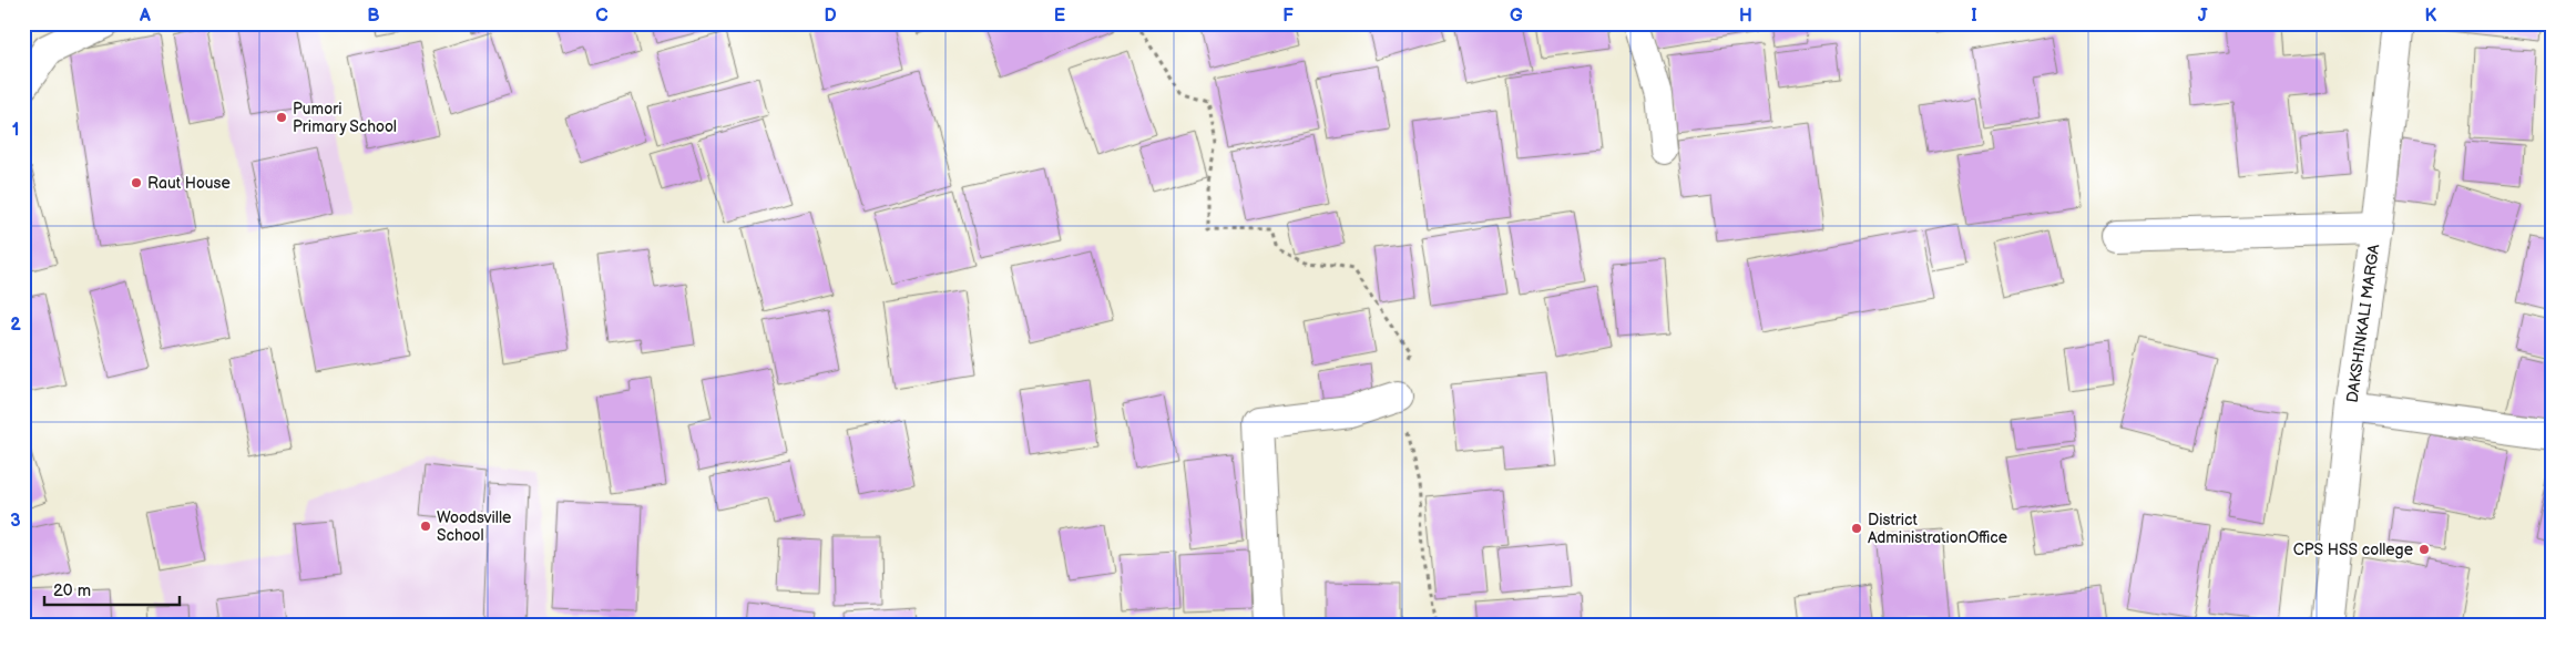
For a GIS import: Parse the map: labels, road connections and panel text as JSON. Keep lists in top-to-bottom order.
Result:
{
  "streets": {
    "street": ["DAKSHINKALI MARGA"]
  },
  "places": [
    "Pumori Primary School",
    "Raut House",
    "Woodsville School",
    "District AdministrationOffice",
    "CPS HSS college"
  ],
  "scale_bar": "20 m",
  "grid": {
    "columns": [
      "A",
      "B",
      "C",
      "D",
      "E",
      "F",
      "G",
      "H",
      "I",
      "J",
      "K"
    ],
    "rows": ["1", "2", "3"]
  }
}
